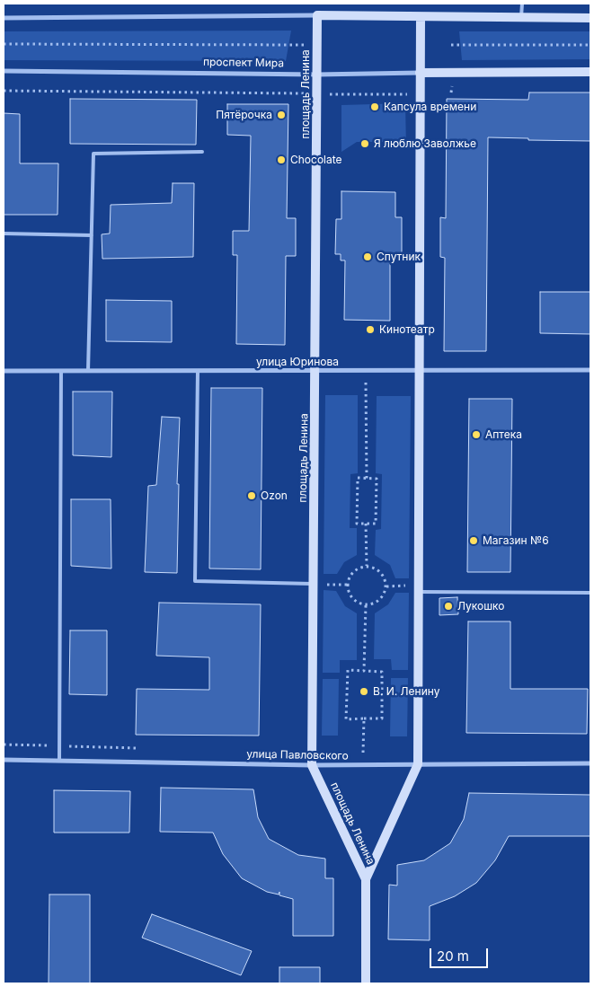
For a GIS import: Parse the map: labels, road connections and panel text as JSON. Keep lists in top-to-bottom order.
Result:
{
  "streets": {
    "street": [
      "проспект Мира",
      "площадь Ленина",
      "улица Юринова",
      "улица Павловского"
    ]
  },
  "crossings": [
    ["проспект Мира", "площадь Ленина"],
    ["площадь Ленина", "улица Юринова"],
    ["площадь Ленина", "улица Павловского"]
  ],
  "places": [
    "Капсула времени",
    "Пятёрочка",
    "Я люблю Заволжье",
    "Chocolate",
    "Спутник",
    "Кинотеатр",
    "Аптека",
    "Ozon",
    "Магазин №6",
    "Лукошко",
    "В. И. Ленину"
  ],
  "scale_bar": "20 m"
}
